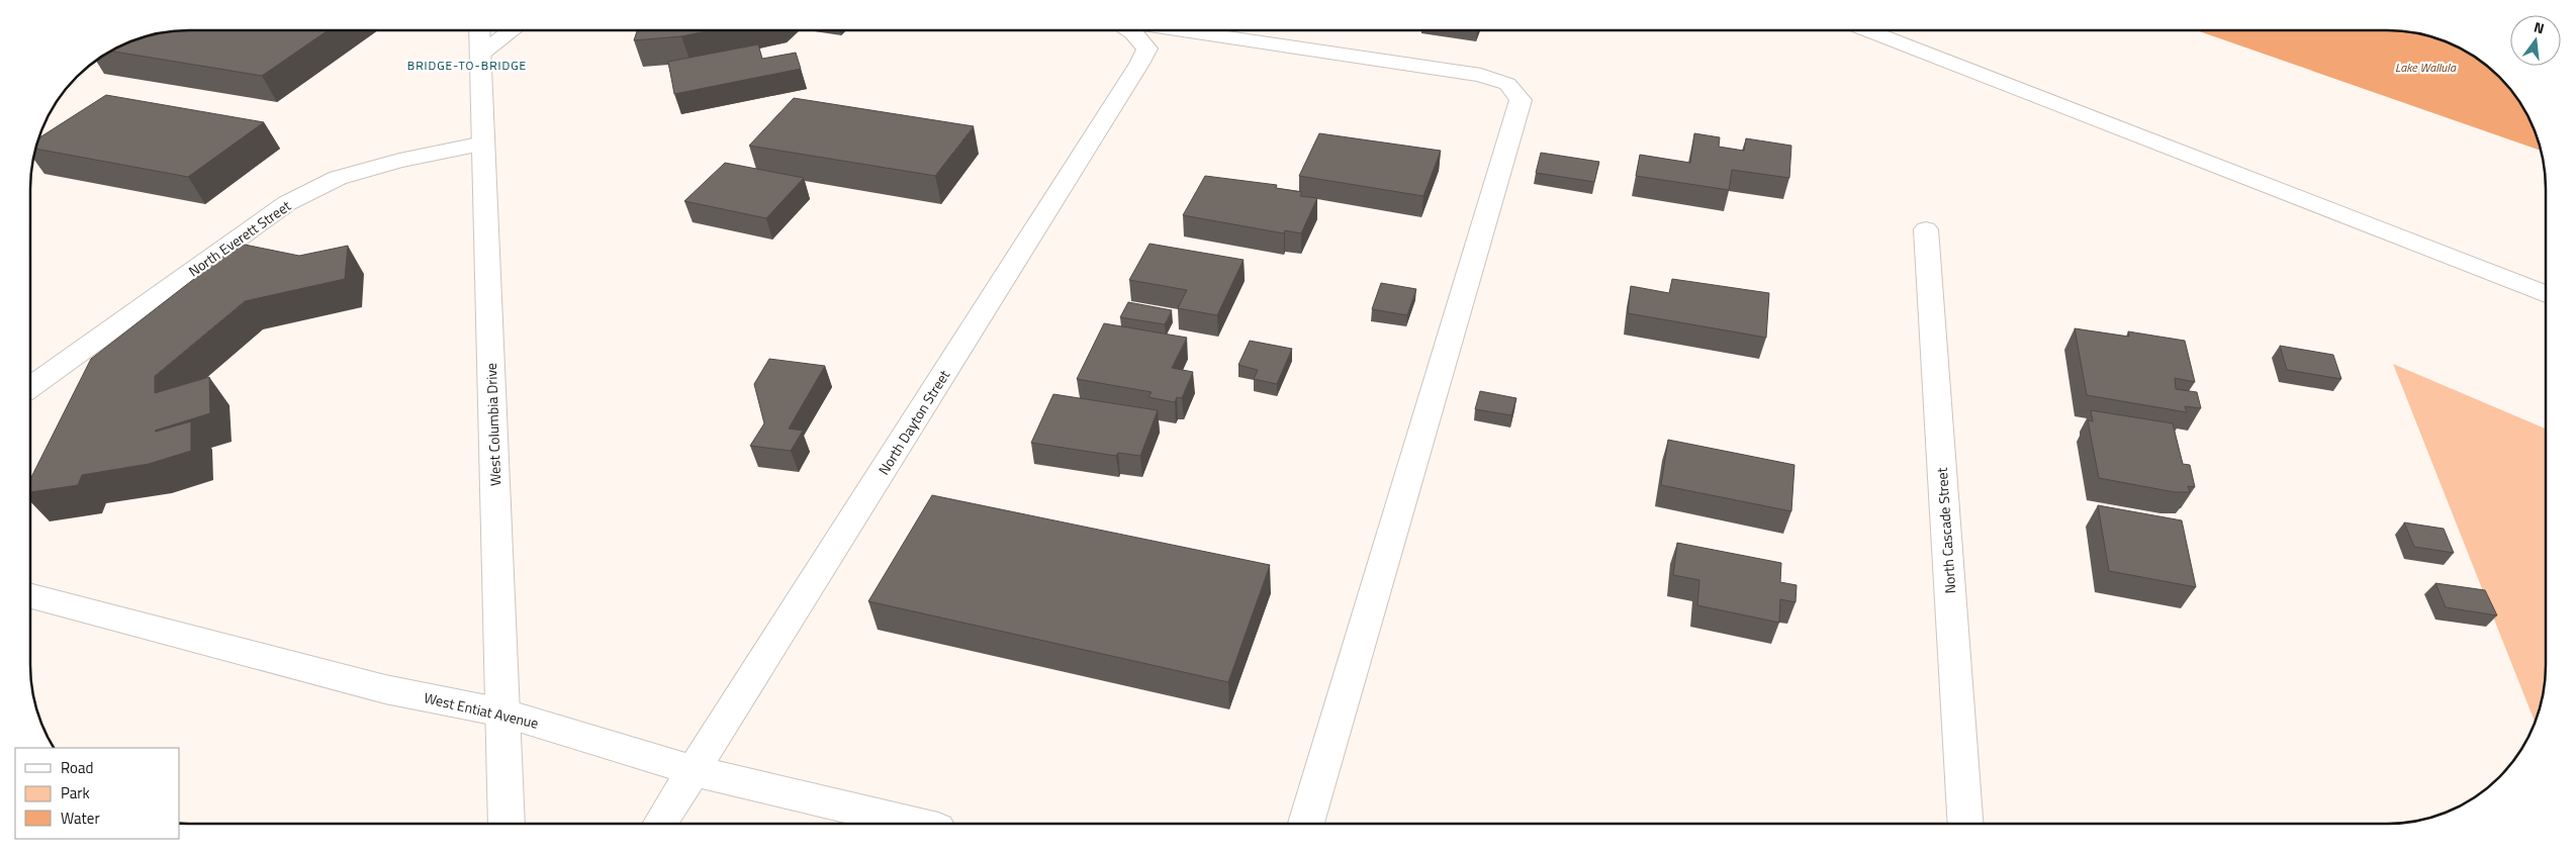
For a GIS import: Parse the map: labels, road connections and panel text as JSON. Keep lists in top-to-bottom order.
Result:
{
  "streets": {
    "street": [
      "North Everett Street",
      "North Dayton Street",
      "West Columbia Drive",
      "North Cascade Street",
      "West Entiat Avenue"
    ]
  },
  "crossings": [
    ["North Everett Street", "West Columbia Drive"],
    ["North Dayton Street", "West Entiat Avenue"],
    ["West Columbia Drive", "West Entiat Avenue"]
  ],
  "districts": ["BRIDGE-TO-BRIDGE"],
  "water": ["Lake Wallula"],
  "legend": ["Road", "Park", "Water"],
  "north": "top"
}
